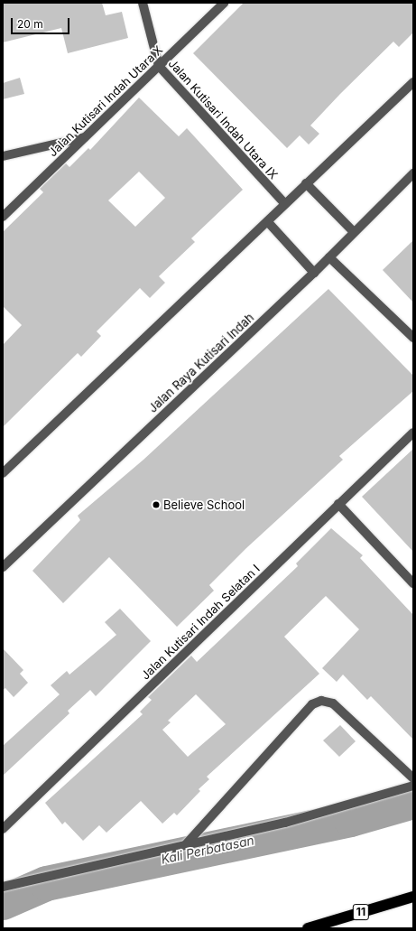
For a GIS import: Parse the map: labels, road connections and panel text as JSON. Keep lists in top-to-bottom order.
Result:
{
  "streets": {
    "highway": ["11"],
    "street": [
      "Jalan Kutisari Indah Utara X",
      "Jalan Kutisari Indah Utara IX",
      "Jalan Raya Kutisari Indah",
      "Jalan Kutisari Indah Selatan I"
    ]
  },
  "crossings": [
    ["Jalan Kutisari Indah Utara X", "Jalan Kutisari Indah Utara IX"]
  ],
  "water": ["Kali Perbatasan"],
  "places": ["Believe School"],
  "scale_bar": "20 m"
}
